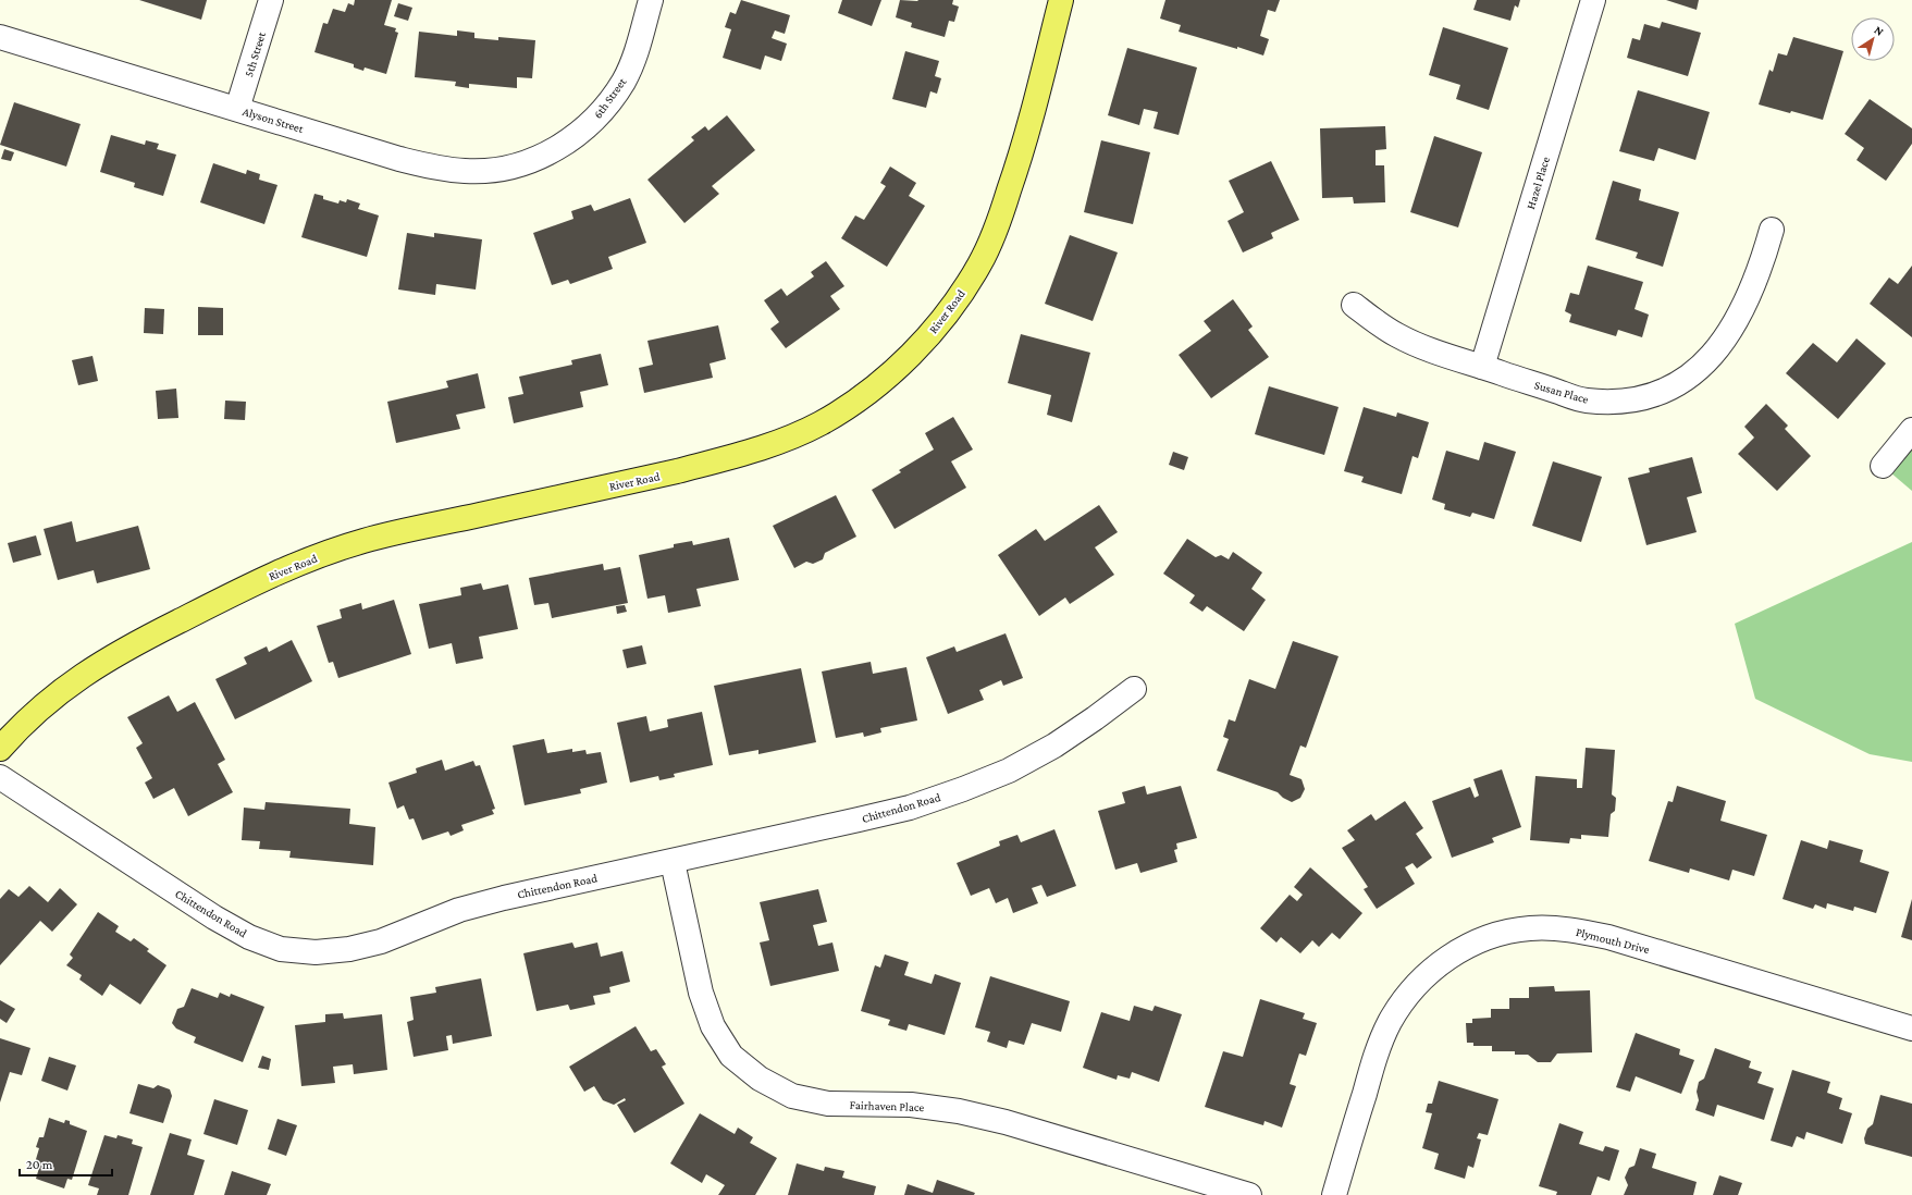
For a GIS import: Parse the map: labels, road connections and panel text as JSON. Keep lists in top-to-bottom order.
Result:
{
  "streets": {
    "main road": ["River Road"],
    "street": [
      "5th Street",
      "6th Street",
      "Alyson Street",
      "Hazel Place",
      "Susan Place",
      "Chittendon Road",
      "Plymouth Drive",
      "Fairhaven Place"
    ]
  },
  "crossings": [
    ["5th Street", "Alyson Street"],
    ["6th Street", "Alyson Street"],
    ["Hazel Place", "Susan Place"],
    ["Chittendon Road", "Fairhaven Place"]
  ],
  "scale_bar": "20 m",
  "north": "top right"
}
